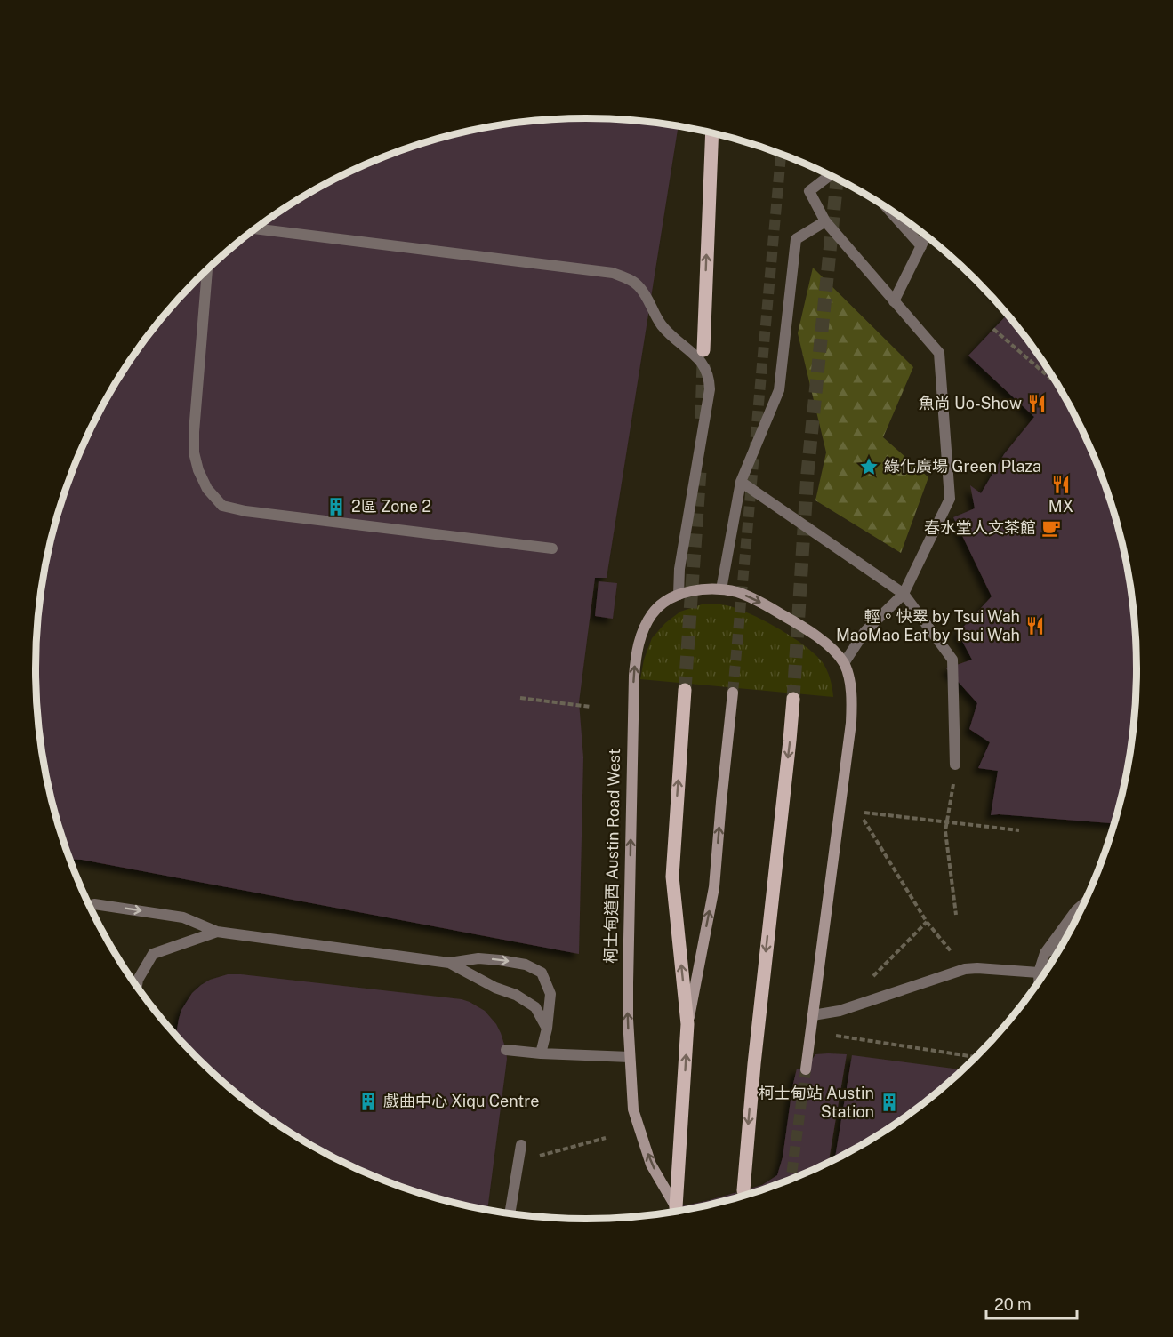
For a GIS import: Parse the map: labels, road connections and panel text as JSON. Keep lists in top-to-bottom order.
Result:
{
  "streets": {
    "main road": ["柯士甸道西 Austin Road West"]
  },
  "one_way": ["柯士甸道西 Austin Road West"],
  "places": {
    "restaurant": ["魚尚 Uo-Show", "MX", "輕。快翠 by Tsui Wah MaoMao Eat by Tsui Wah"],
    "place": ["綠化廣場 Green Plaza"],
    "building": ["2區 Zone 2", "戲曲中心 Xiqu Centre", "柯士甸站 Austin Station"],
    "cafe": ["春水堂人文茶館"]
  },
  "scale_bar": "20 m"
}
